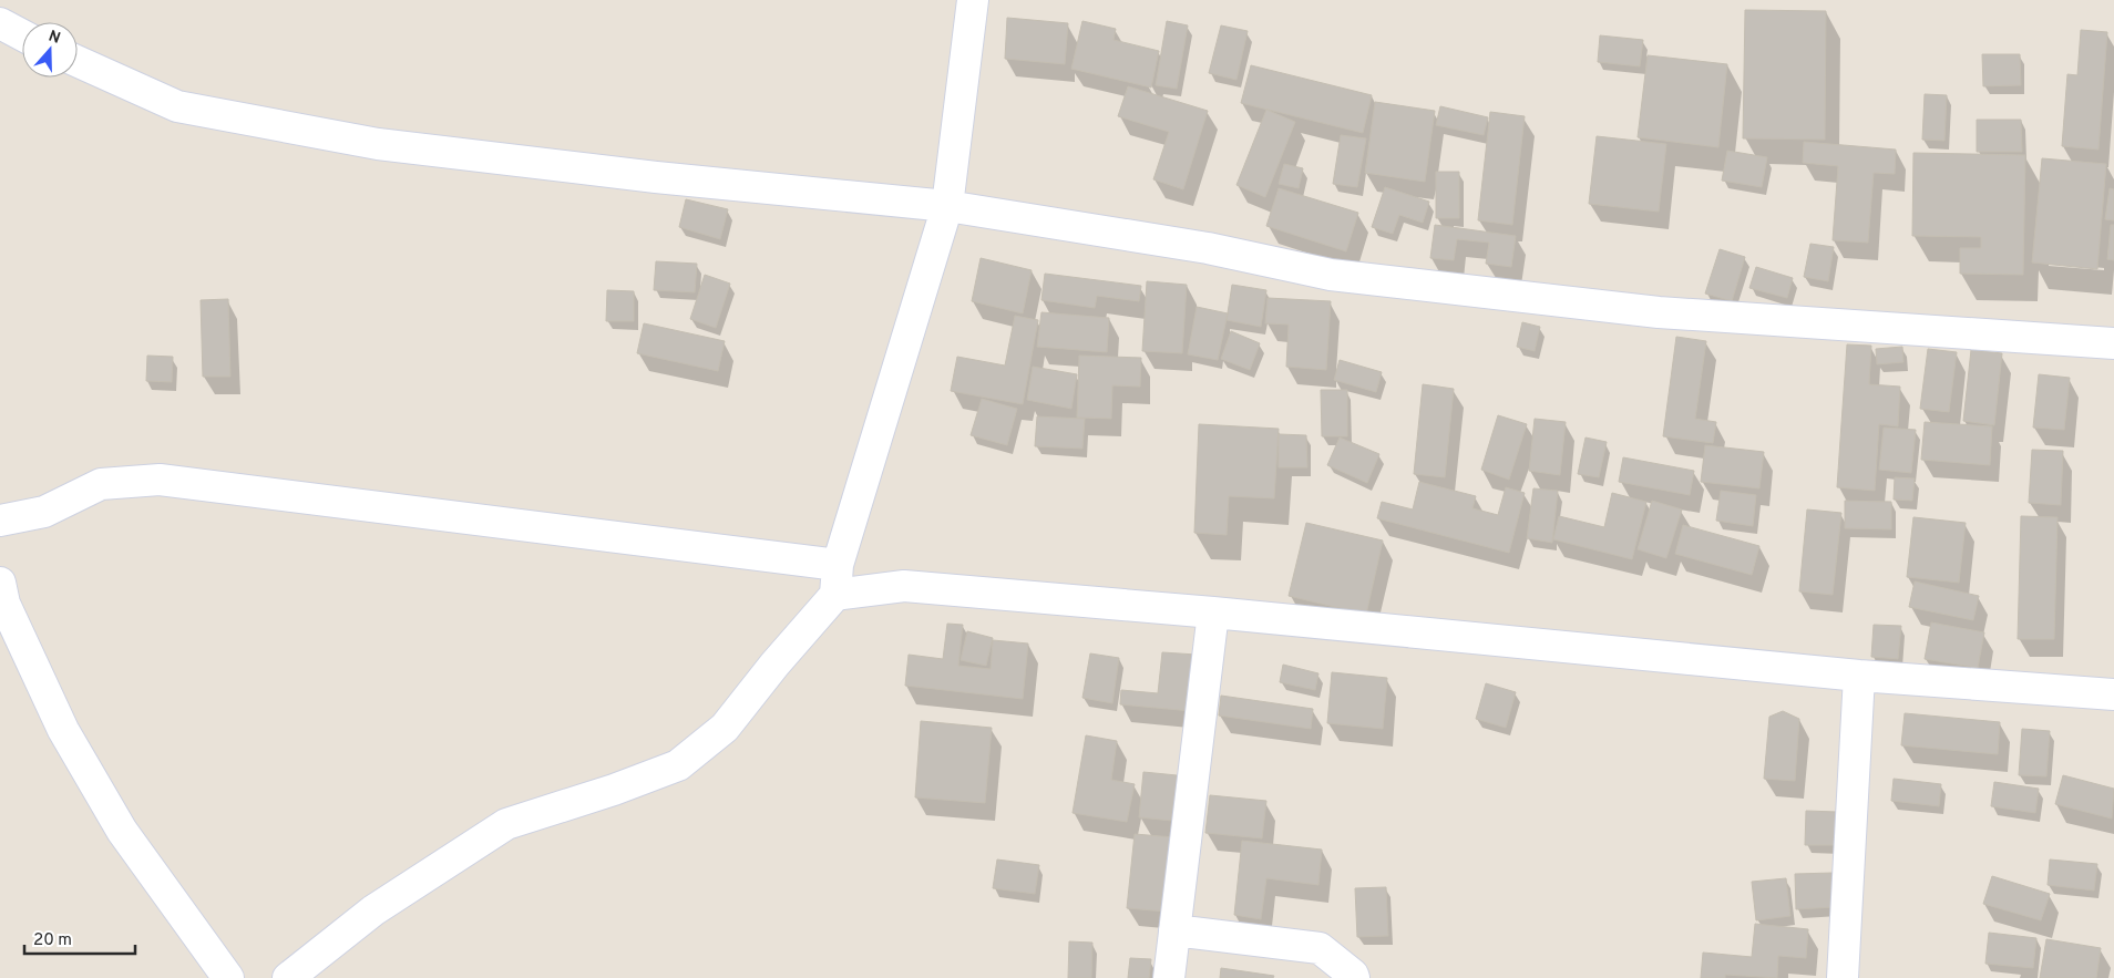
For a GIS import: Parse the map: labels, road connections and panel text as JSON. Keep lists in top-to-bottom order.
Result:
{
  "scale_bar": "20 m",
  "north": "top"
}
